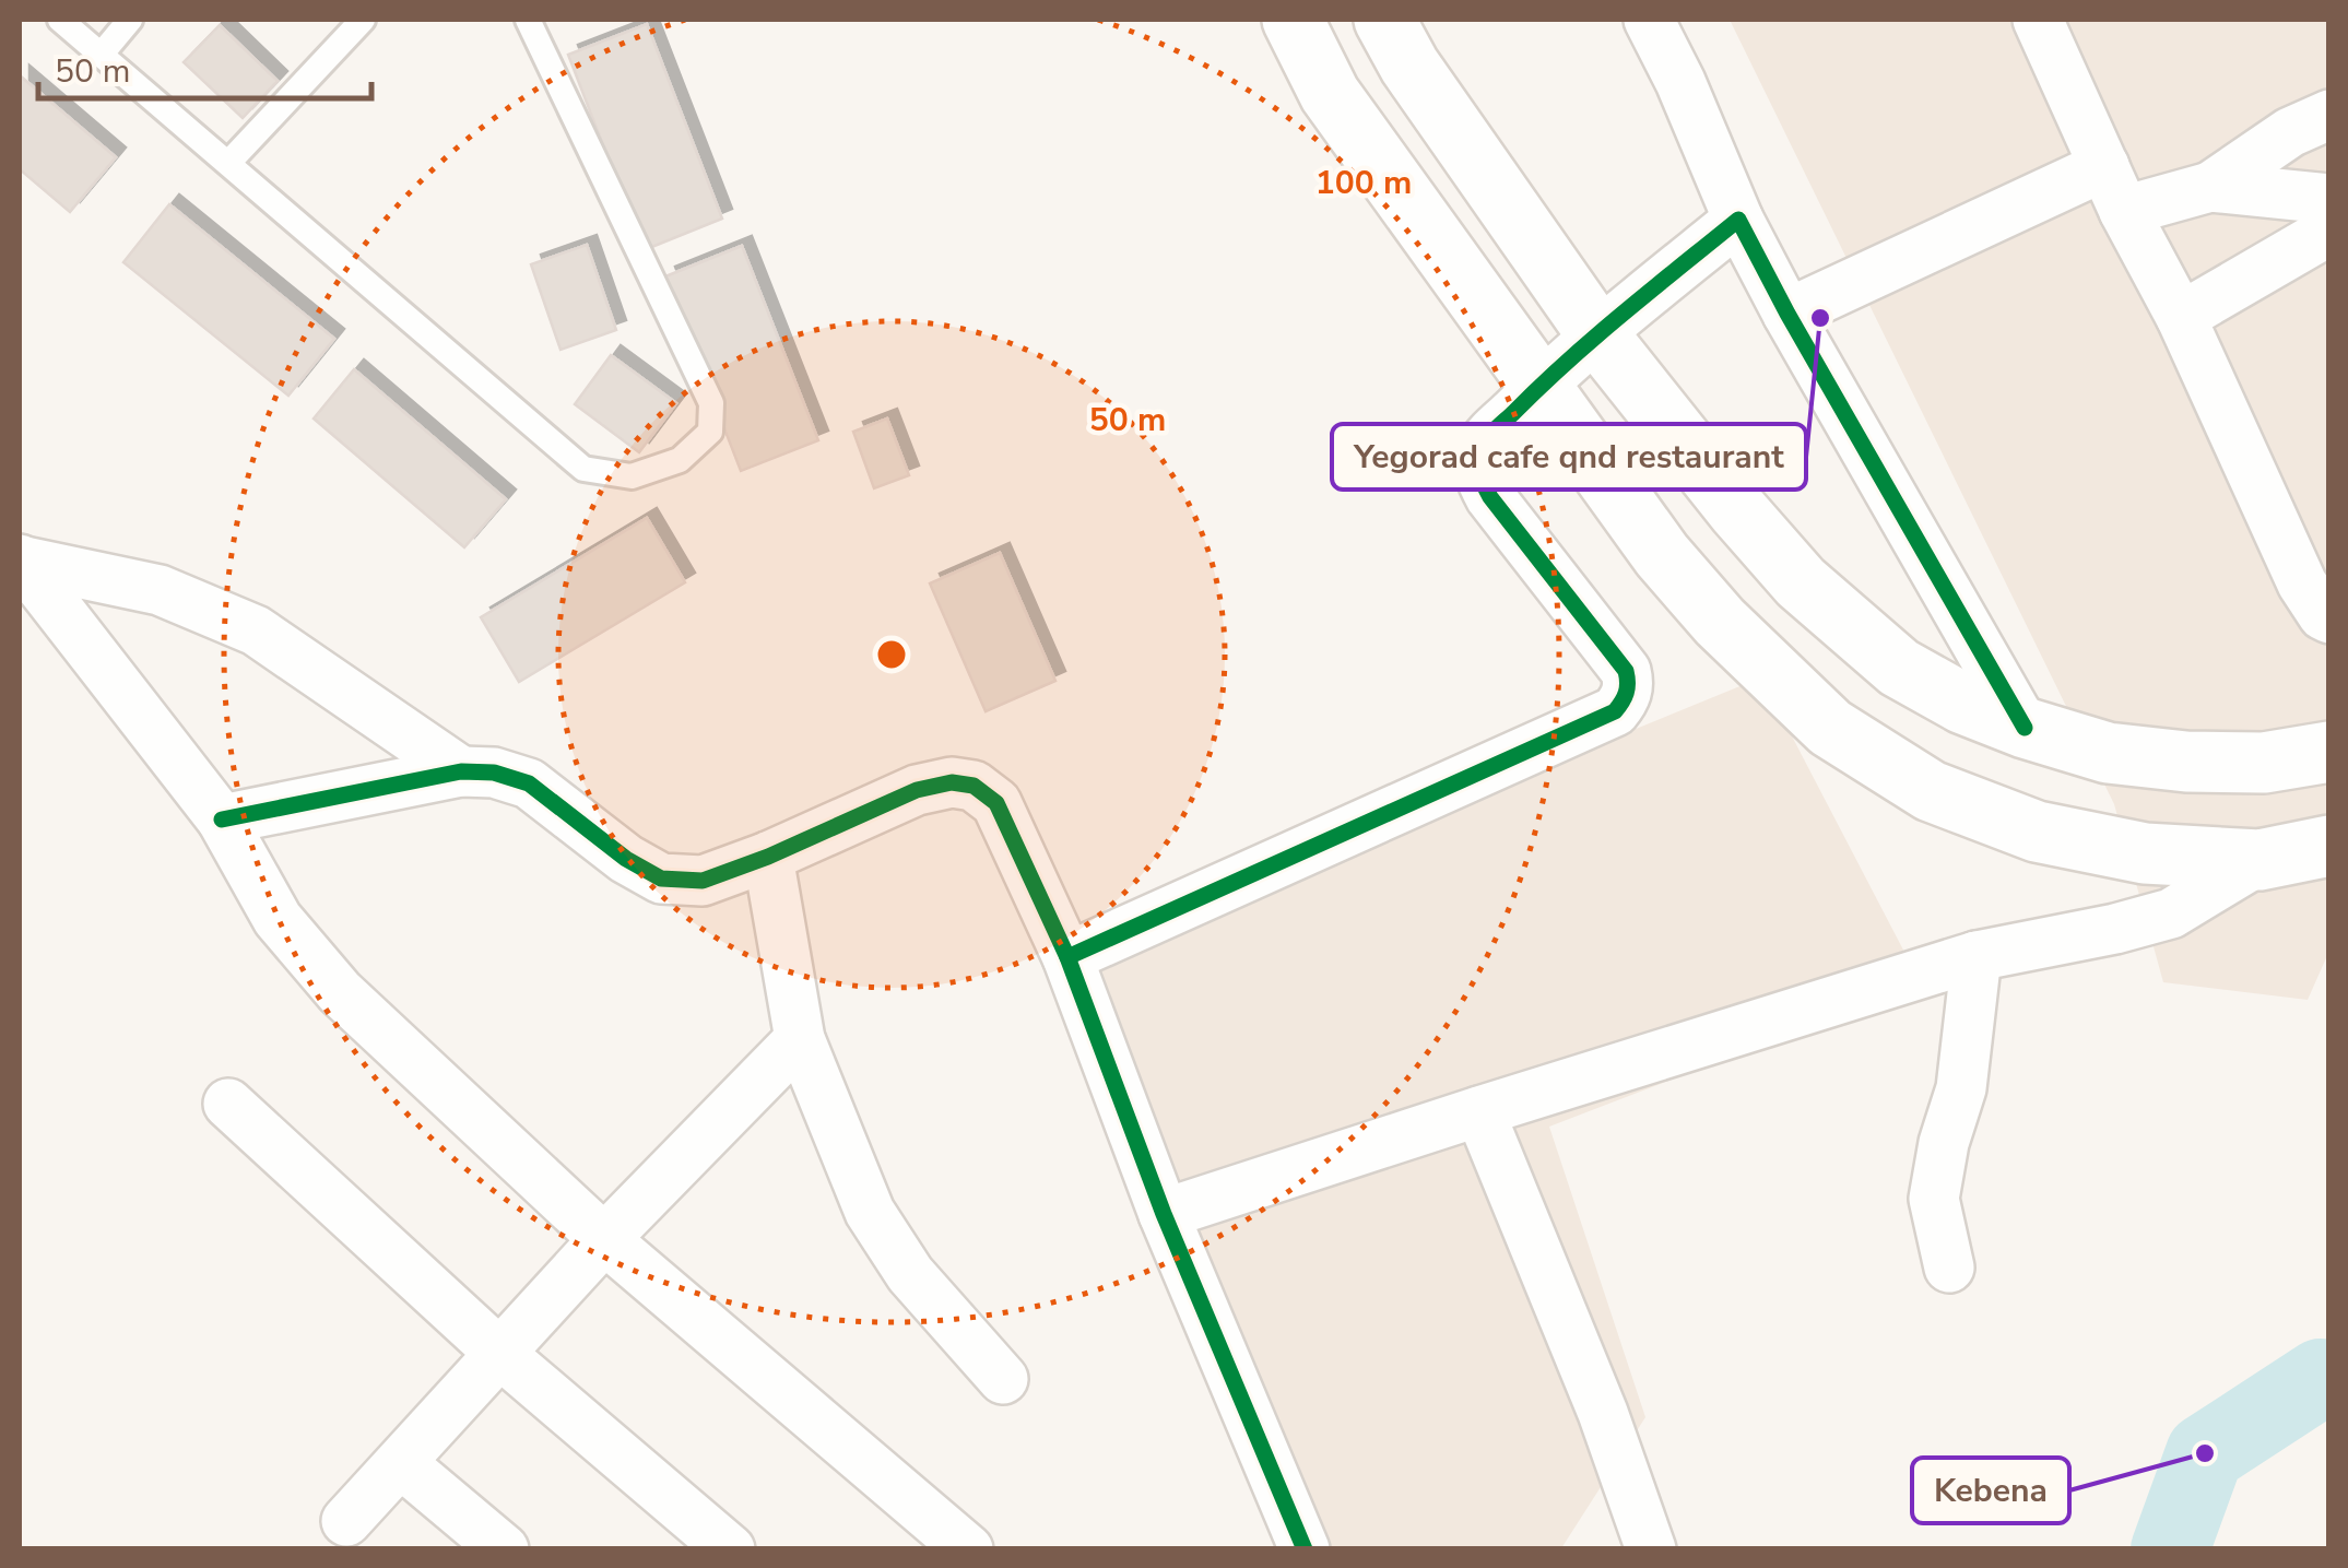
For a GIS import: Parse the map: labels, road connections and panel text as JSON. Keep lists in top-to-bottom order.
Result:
{
  "places": ["Yegorad cafe qnd restaurant", "Kebena"],
  "scale_bar": "50 m",
  "rings": ["100 m", "50 m"]
}
